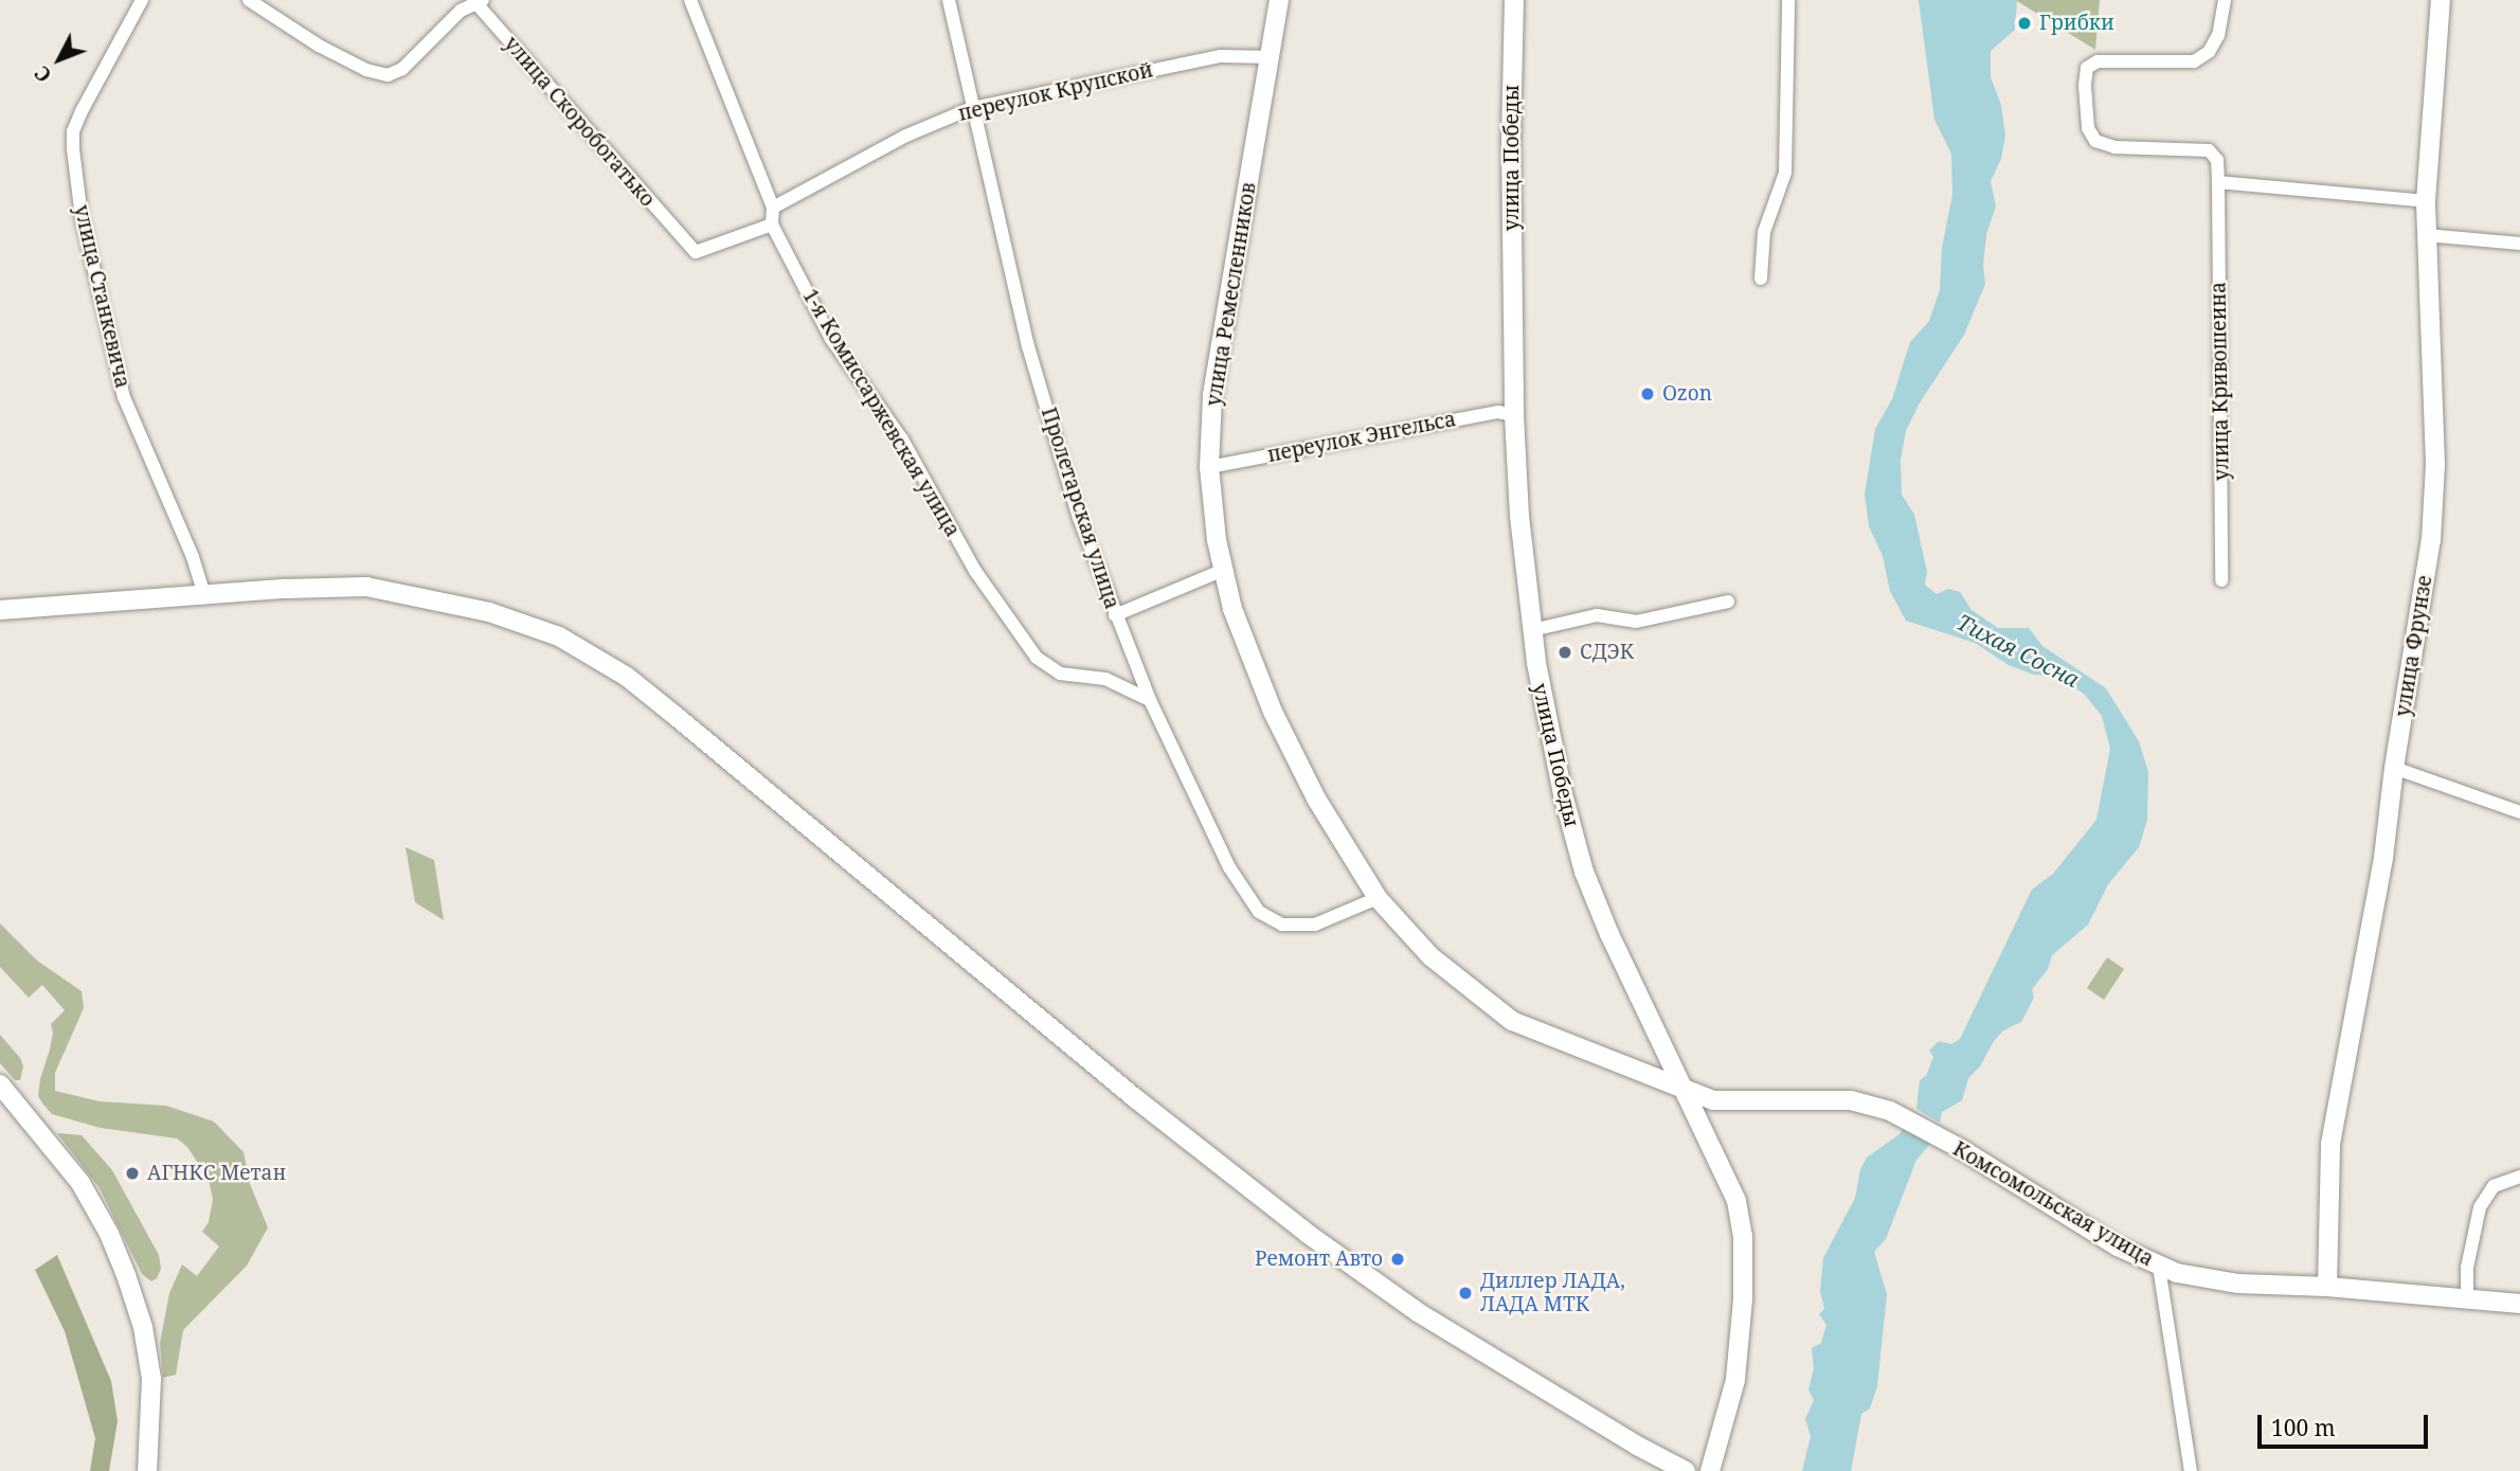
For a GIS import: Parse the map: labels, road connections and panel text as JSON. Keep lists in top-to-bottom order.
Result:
{
  "streets": {
    "main road": [
      "улица Победы",
      "улица Ремесленников",
      "улица Фрунзе",
      "Комсомольская улица"
    ],
    "street": [
      "переулок Крупской",
      "улица Скоробогатько",
      "улица Станкевича",
      "улица Кривошеина",
      "1-я Комиссаржевская улица",
      "переулок Энгельса",
      "Пролетарская улица"
    ]
  },
  "crossings": [
    ["переулок Крупской", "улица Ремесленников"],
    ["переулок Крупской", "Пролетарская улица"],
    ["улица Скоробогатько", "1-я Комиссаржевская улица"],
    ["улица Победы", "улица Ремесленников"],
    ["улица Победы", "переулок Энгельса"],
    ["улица Победы", "Комсомольская улица"],
    ["улица Ремесленников", "переулок Энгельса"],
    ["улица Ремесленников", "Пролетарская улица"],
    ["улица Ремесленников", "Комсомольская улица"],
    ["1-я Комиссаржевская улица", "Пролетарская улица"],
    ["улица Фрунзе", "Комсомольская улица"]
  ],
  "water": ["Тихая Сосна"],
  "places": [
    "Грибки",
    "Ozon",
    "СДЭК",
    "АГНКС Метан",
    "Ремонт Авто",
    "Диллер ЛАДА, ЛАДА МТК"
  ],
  "scale_bar": "100 m",
  "north": "bottom left"
}
